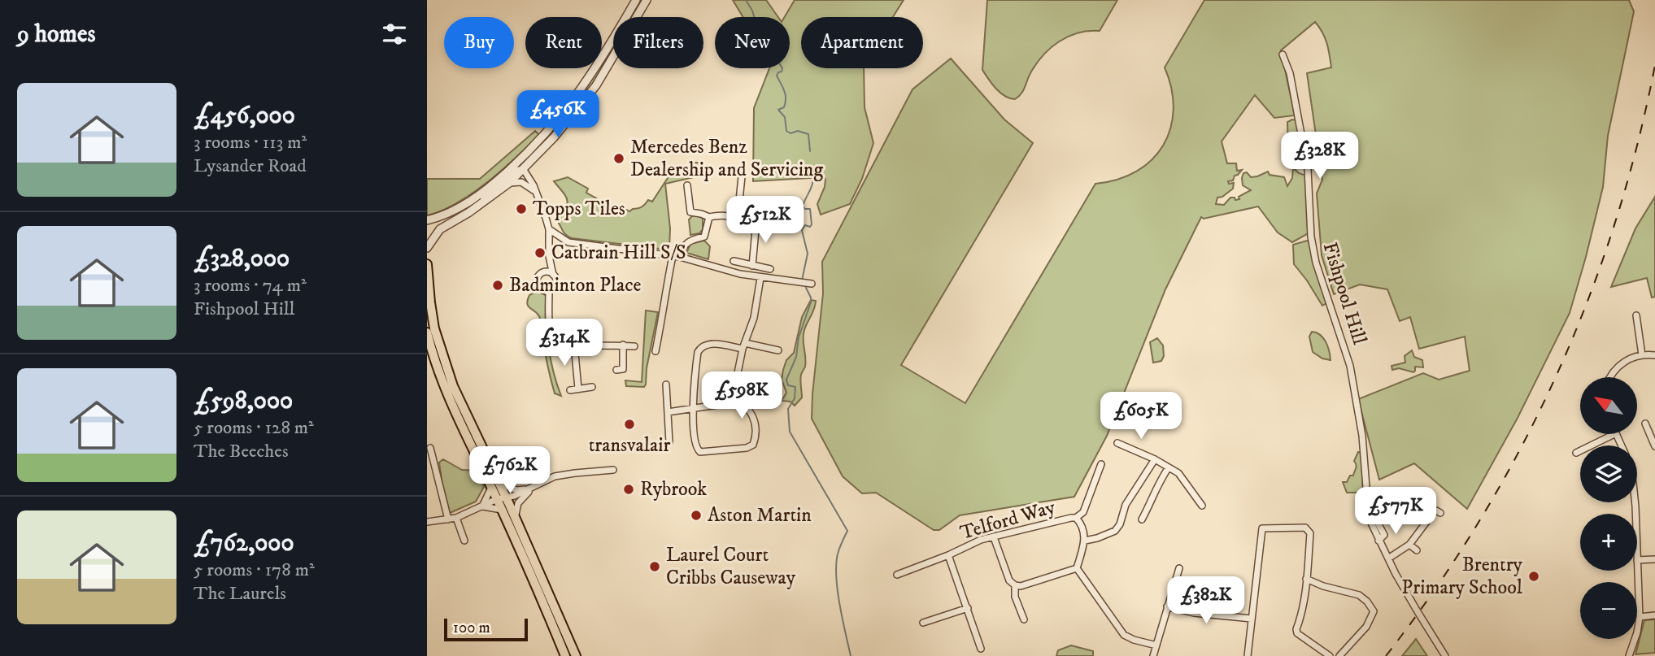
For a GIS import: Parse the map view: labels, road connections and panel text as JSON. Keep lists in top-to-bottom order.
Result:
{
  "streets": {
    "street": ["Fishpool Hill", "Telford Way"]
  },
  "places": [
    "Mercedes Benz Dealership and Servicing",
    "Topps Tiles",
    "Catbrain Hill S/S",
    "Badminton Place",
    "transvalair",
    "Rybrook",
    "Aston Martin",
    "Laurel Court Cribbs Causeway",
    "Brentry Primary School"
  ],
  "scale_bar": "100 m",
  "north": "top left",
  "page": {
    "heading": "9 homes",
    "chip": [
      "Buy",
      "Rent",
      "Filters",
      "New",
      "Apartment"
    ],
    "list": [
      {
        "name": "£456,000",
        "note": "3 rooms · 113 m² · Lysander Road"
      },
      {
        "name": "£328,000",
        "note": "3 rooms · 74 m² · Fishpool Hill"
      },
      {
        "name": "£598,000",
        "note": "5 rooms · 128 m² · The Beeches"
      },
      {
        "name": "£762,000",
        "note": "5 rooms · 178 m² · The Laurels"
      }
    ],
    "price": [
      "£456K",
      "£328K",
      "£512K",
      "£314K",
      "£598K",
      "£605K",
      "£762K",
      "£577K",
      "£382K"
    ],
    "map_buttons": ["+", "−"],
    "scale": "100 m"
  }
}
